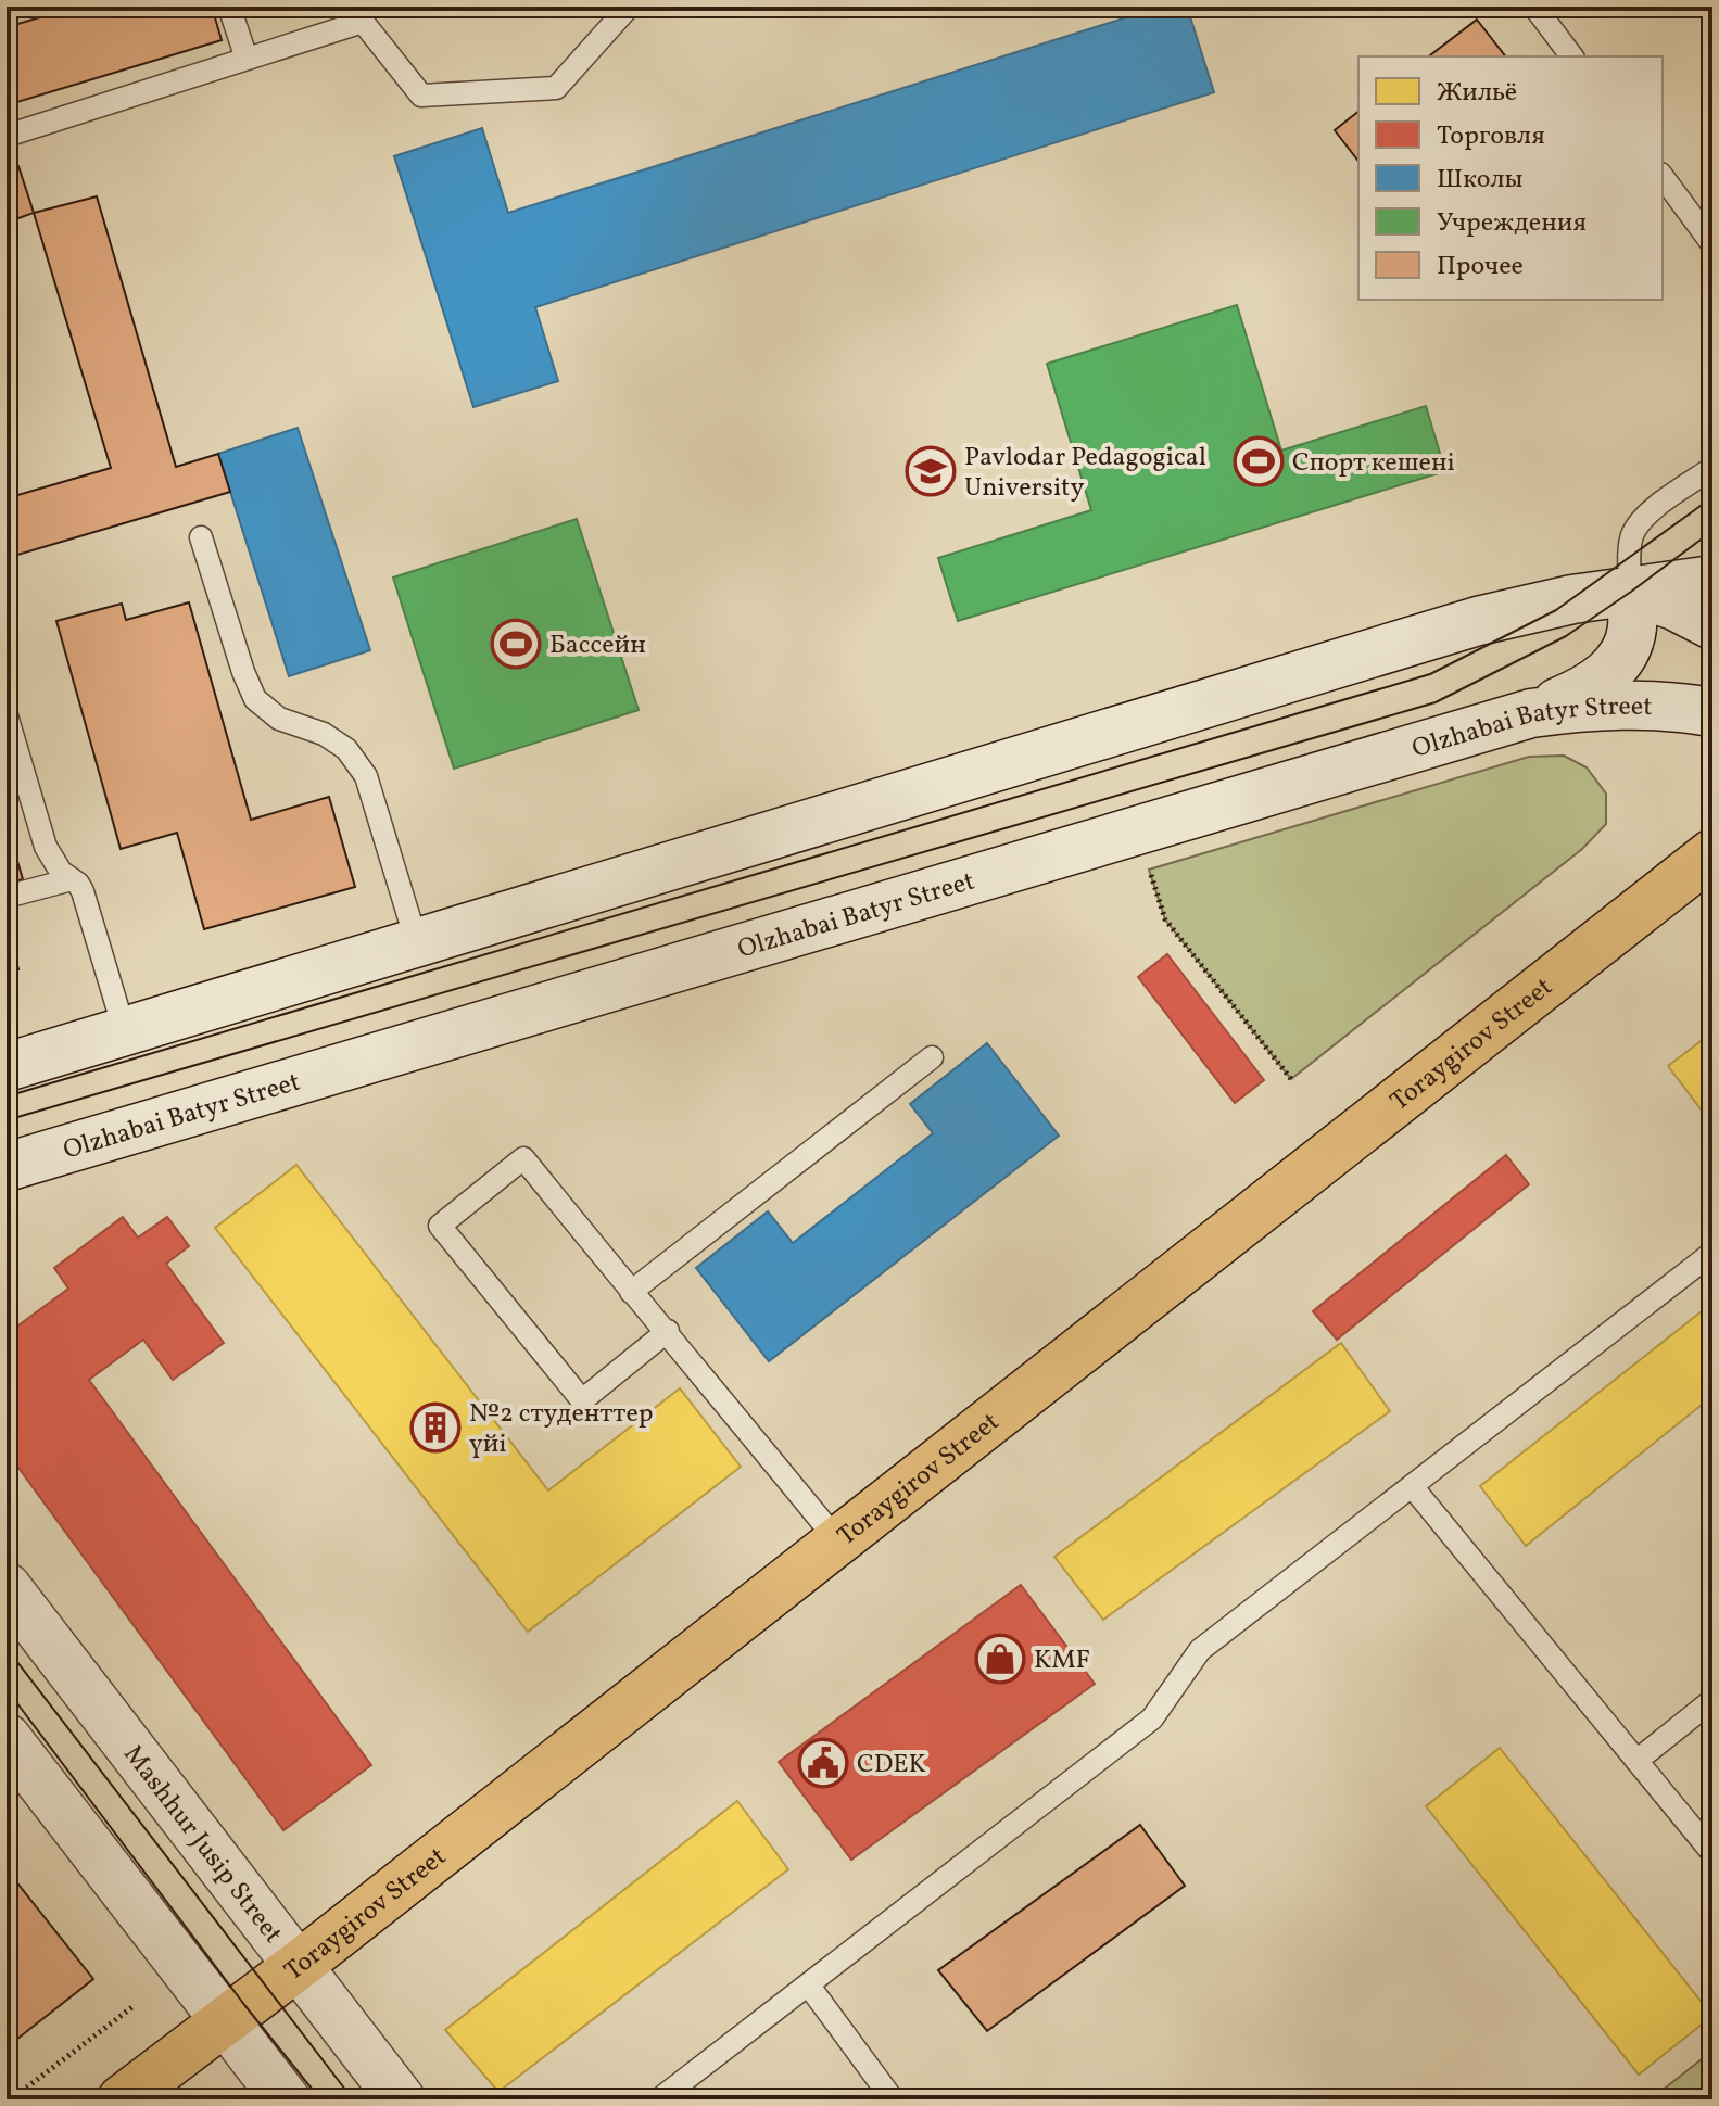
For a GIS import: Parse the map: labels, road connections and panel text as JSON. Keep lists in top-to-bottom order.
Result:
{
  "streets": {
    "main road": ["Olzhabai Batyr Street", "Toraygirov Street", "Mashhur Jusip Street"]
  },
  "crossings": [
    ["Toraygirov Street", "Mashhur Jusip Street"]
  ],
  "places": {
    "sports": ["Спорт кешені", "Бассейн"],
    "school or university": ["Pavlodar Pedagogical University"],
    "building": ["№2 студенттер үйі"],
    "shop": ["KMF"],
    "public building": ["CDEK"]
  },
  "legend": [
    "Жильё",
    "Торговля",
    "Школы",
    "Учреждения",
    "Прочее"
  ]
}
